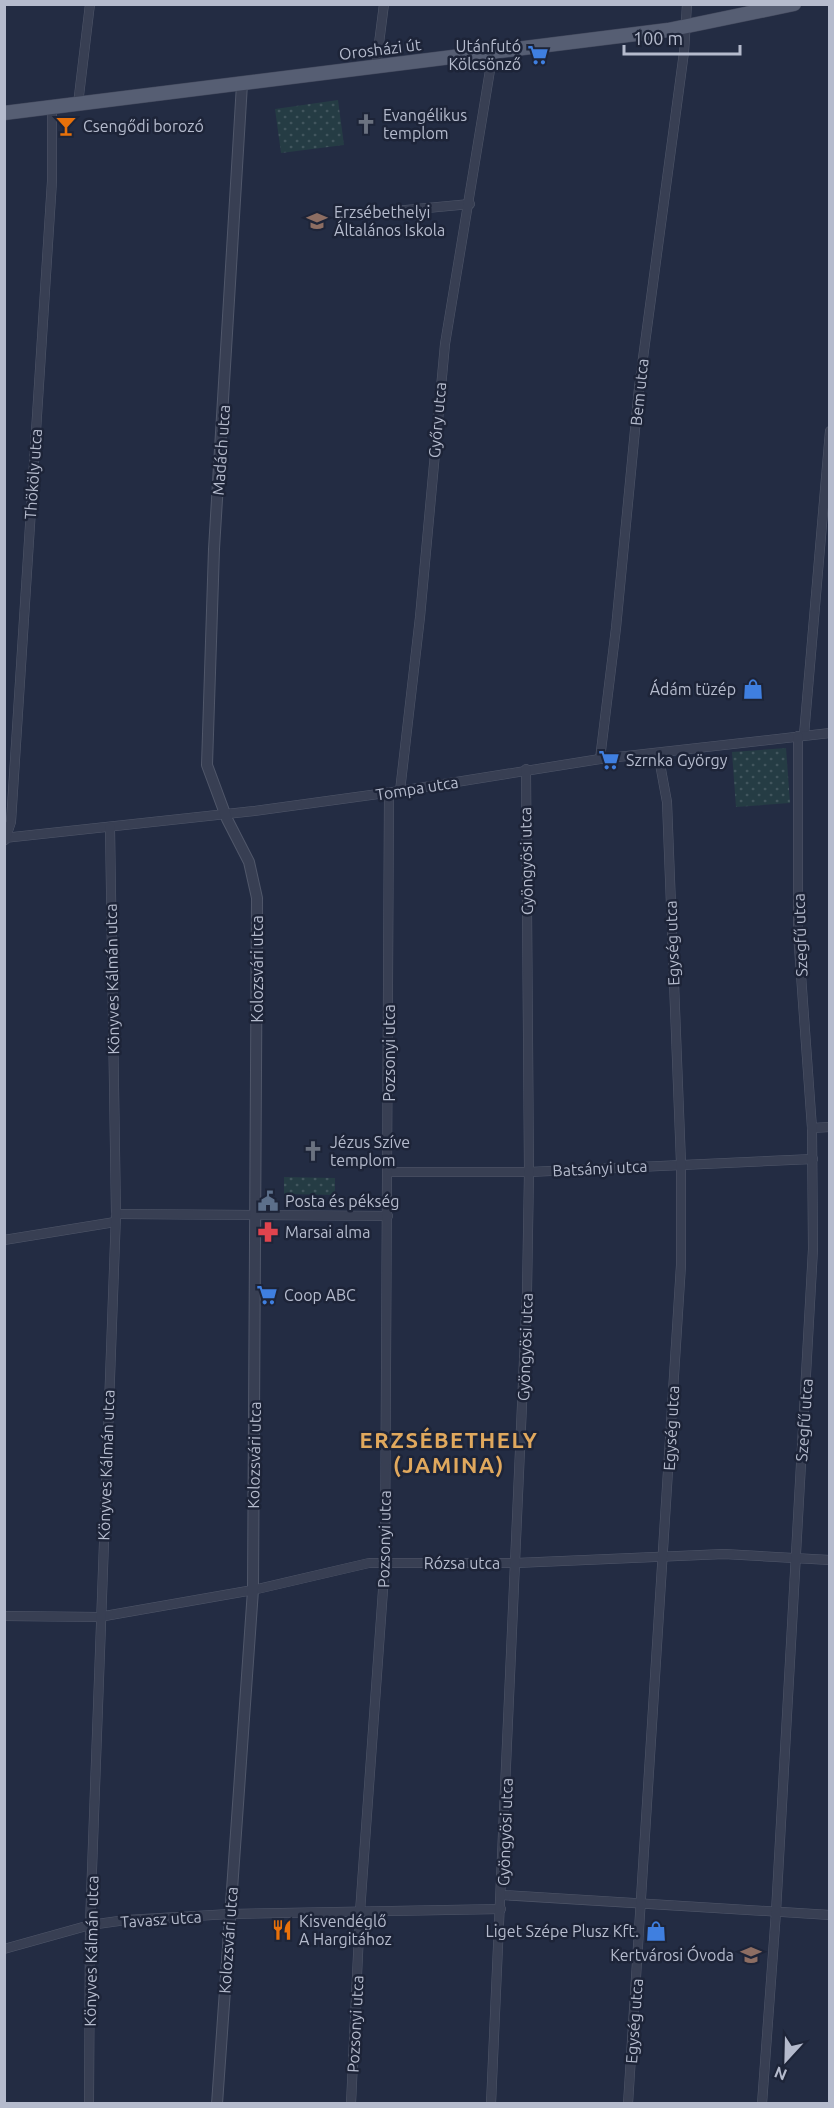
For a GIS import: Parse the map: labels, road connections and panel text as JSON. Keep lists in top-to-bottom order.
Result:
{
  "streets": {
    "main road": ["Orosházi út"],
    "street": [
      "Bem utca",
      "Győry utca",
      "Madách utca",
      "Thököly utca",
      "Tompa utca",
      "Gyöngyösi utca",
      "Szegfű utca",
      "Egység utca",
      "Kolozsvári utca",
      "Könyves Kálmán utca",
      "Pozsonyi utca",
      "Batsányi utca",
      "Rózsa utca",
      "Tavasz utca"
    ]
  },
  "crossings": [
    ["Orosházi út", "Bem utca"],
    ["Orosházi út", "Győry utca"],
    ["Orosházi út", "Madách utca"],
    ["Orosházi út", "Thököly utca"],
    ["Bem utca", "Tompa utca"],
    ["Győry utca", "Tompa utca"],
    ["Győry utca", "Pozsonyi utca"],
    ["Madách utca", "Tompa utca"],
    ["Madách utca", "Kolozsvári utca"],
    ["Thököly utca", "Tompa utca"],
    ["Tompa utca", "Gyöngyösi utca"],
    ["Tompa utca", "Szegfű utca"],
    ["Tompa utca", "Egység utca"],
    ["Tompa utca", "Kolozsvári utca"],
    ["Tompa utca", "Könyves Kálmán utca"],
    ["Tompa utca", "Pozsonyi utca"],
    ["Gyöngyösi utca", "Batsányi utca"],
    ["Gyöngyösi utca", "Rózsa utca"],
    ["Gyöngyösi utca", "Tavasz utca"],
    ["Szegfű utca", "Batsányi utca"],
    ["Szegfű utca", "Rózsa utca"],
    ["Egység utca", "Batsányi utca"],
    ["Egység utca", "Rózsa utca"],
    ["Kolozsvári utca", "Rózsa utca"],
    ["Kolozsvári utca", "Tavasz utca"],
    ["Könyves Kálmán utca", "Rózsa utca"],
    ["Könyves Kálmán utca", "Tavasz utca"],
    ["Pozsonyi utca", "Batsányi utca"],
    ["Pozsonyi utca", "Rózsa utca"],
    ["Pozsonyi utca", "Tavasz utca"]
  ],
  "districts": ["ERZSÉBETHELY (JAMINA)"],
  "places": {
    "supermarket": ["Utánfutó Kölcsönző", "Szrnka György", "Coop ABC"],
    "church": ["Evangélikus templom", "Jézus Szíve templom"],
    "bar": ["Csengődi borozó"],
    "school or university": ["Erzsébethelyi Általános Iskola", "Kertvárosi Óvoda"],
    "shop": ["Ádám tüzép", "Liget Szépe Plusz Kft."],
    "public building": ["Posta és pékség"],
    "pharmacy": ["Marsai alma"],
    "restaurant": ["Kisvendéglő A Hargitához"]
  },
  "scale_bar": "100 m",
  "north": "bottom"
}
